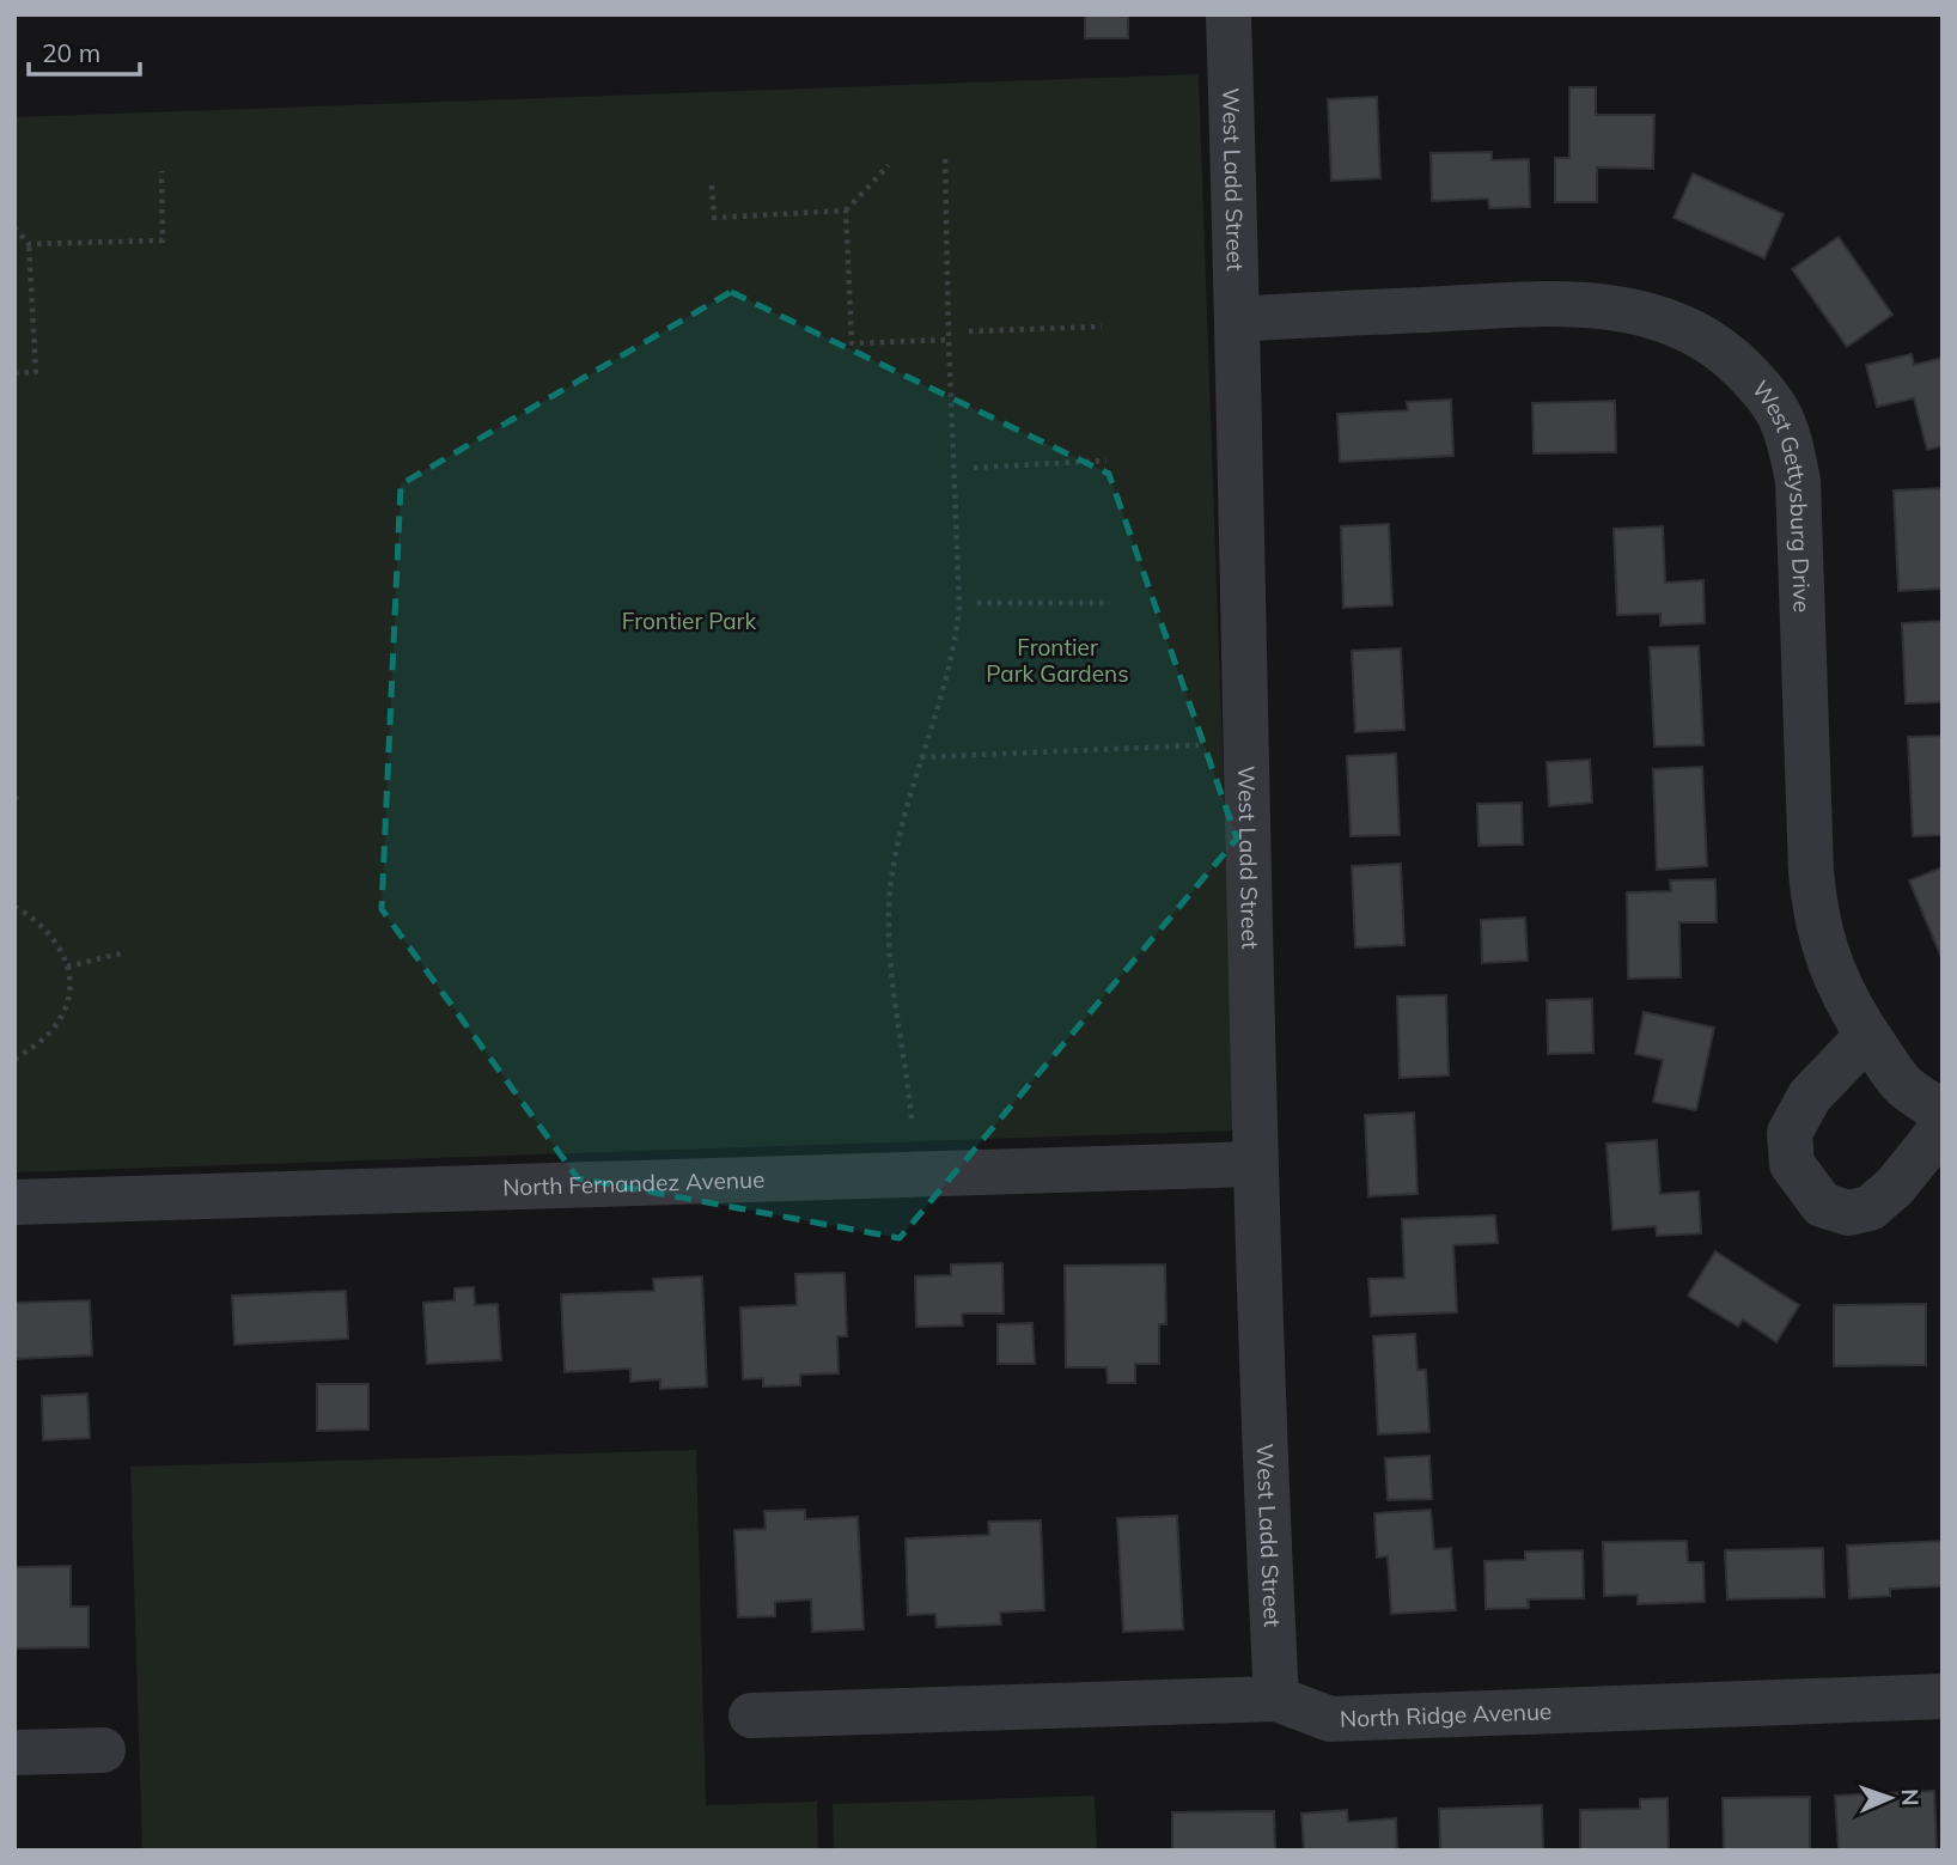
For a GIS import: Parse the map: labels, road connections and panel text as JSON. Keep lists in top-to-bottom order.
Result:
{
  "streets": {
    "street": [
      "West Ladd Street",
      "West Gettysburg Drive",
      "North Fernandez Avenue",
      "North Ridge Avenue"
    ]
  },
  "crossings": [
    ["West Ladd Street", "West Gettysburg Drive"],
    ["West Ladd Street", "North Fernandez Avenue"],
    ["West Ladd Street", "North Ridge Avenue"]
  ],
  "parks": ["Frontier Park", "Frontier Park Gardens"],
  "scale_bar": "20 m",
  "north": "right"
}
